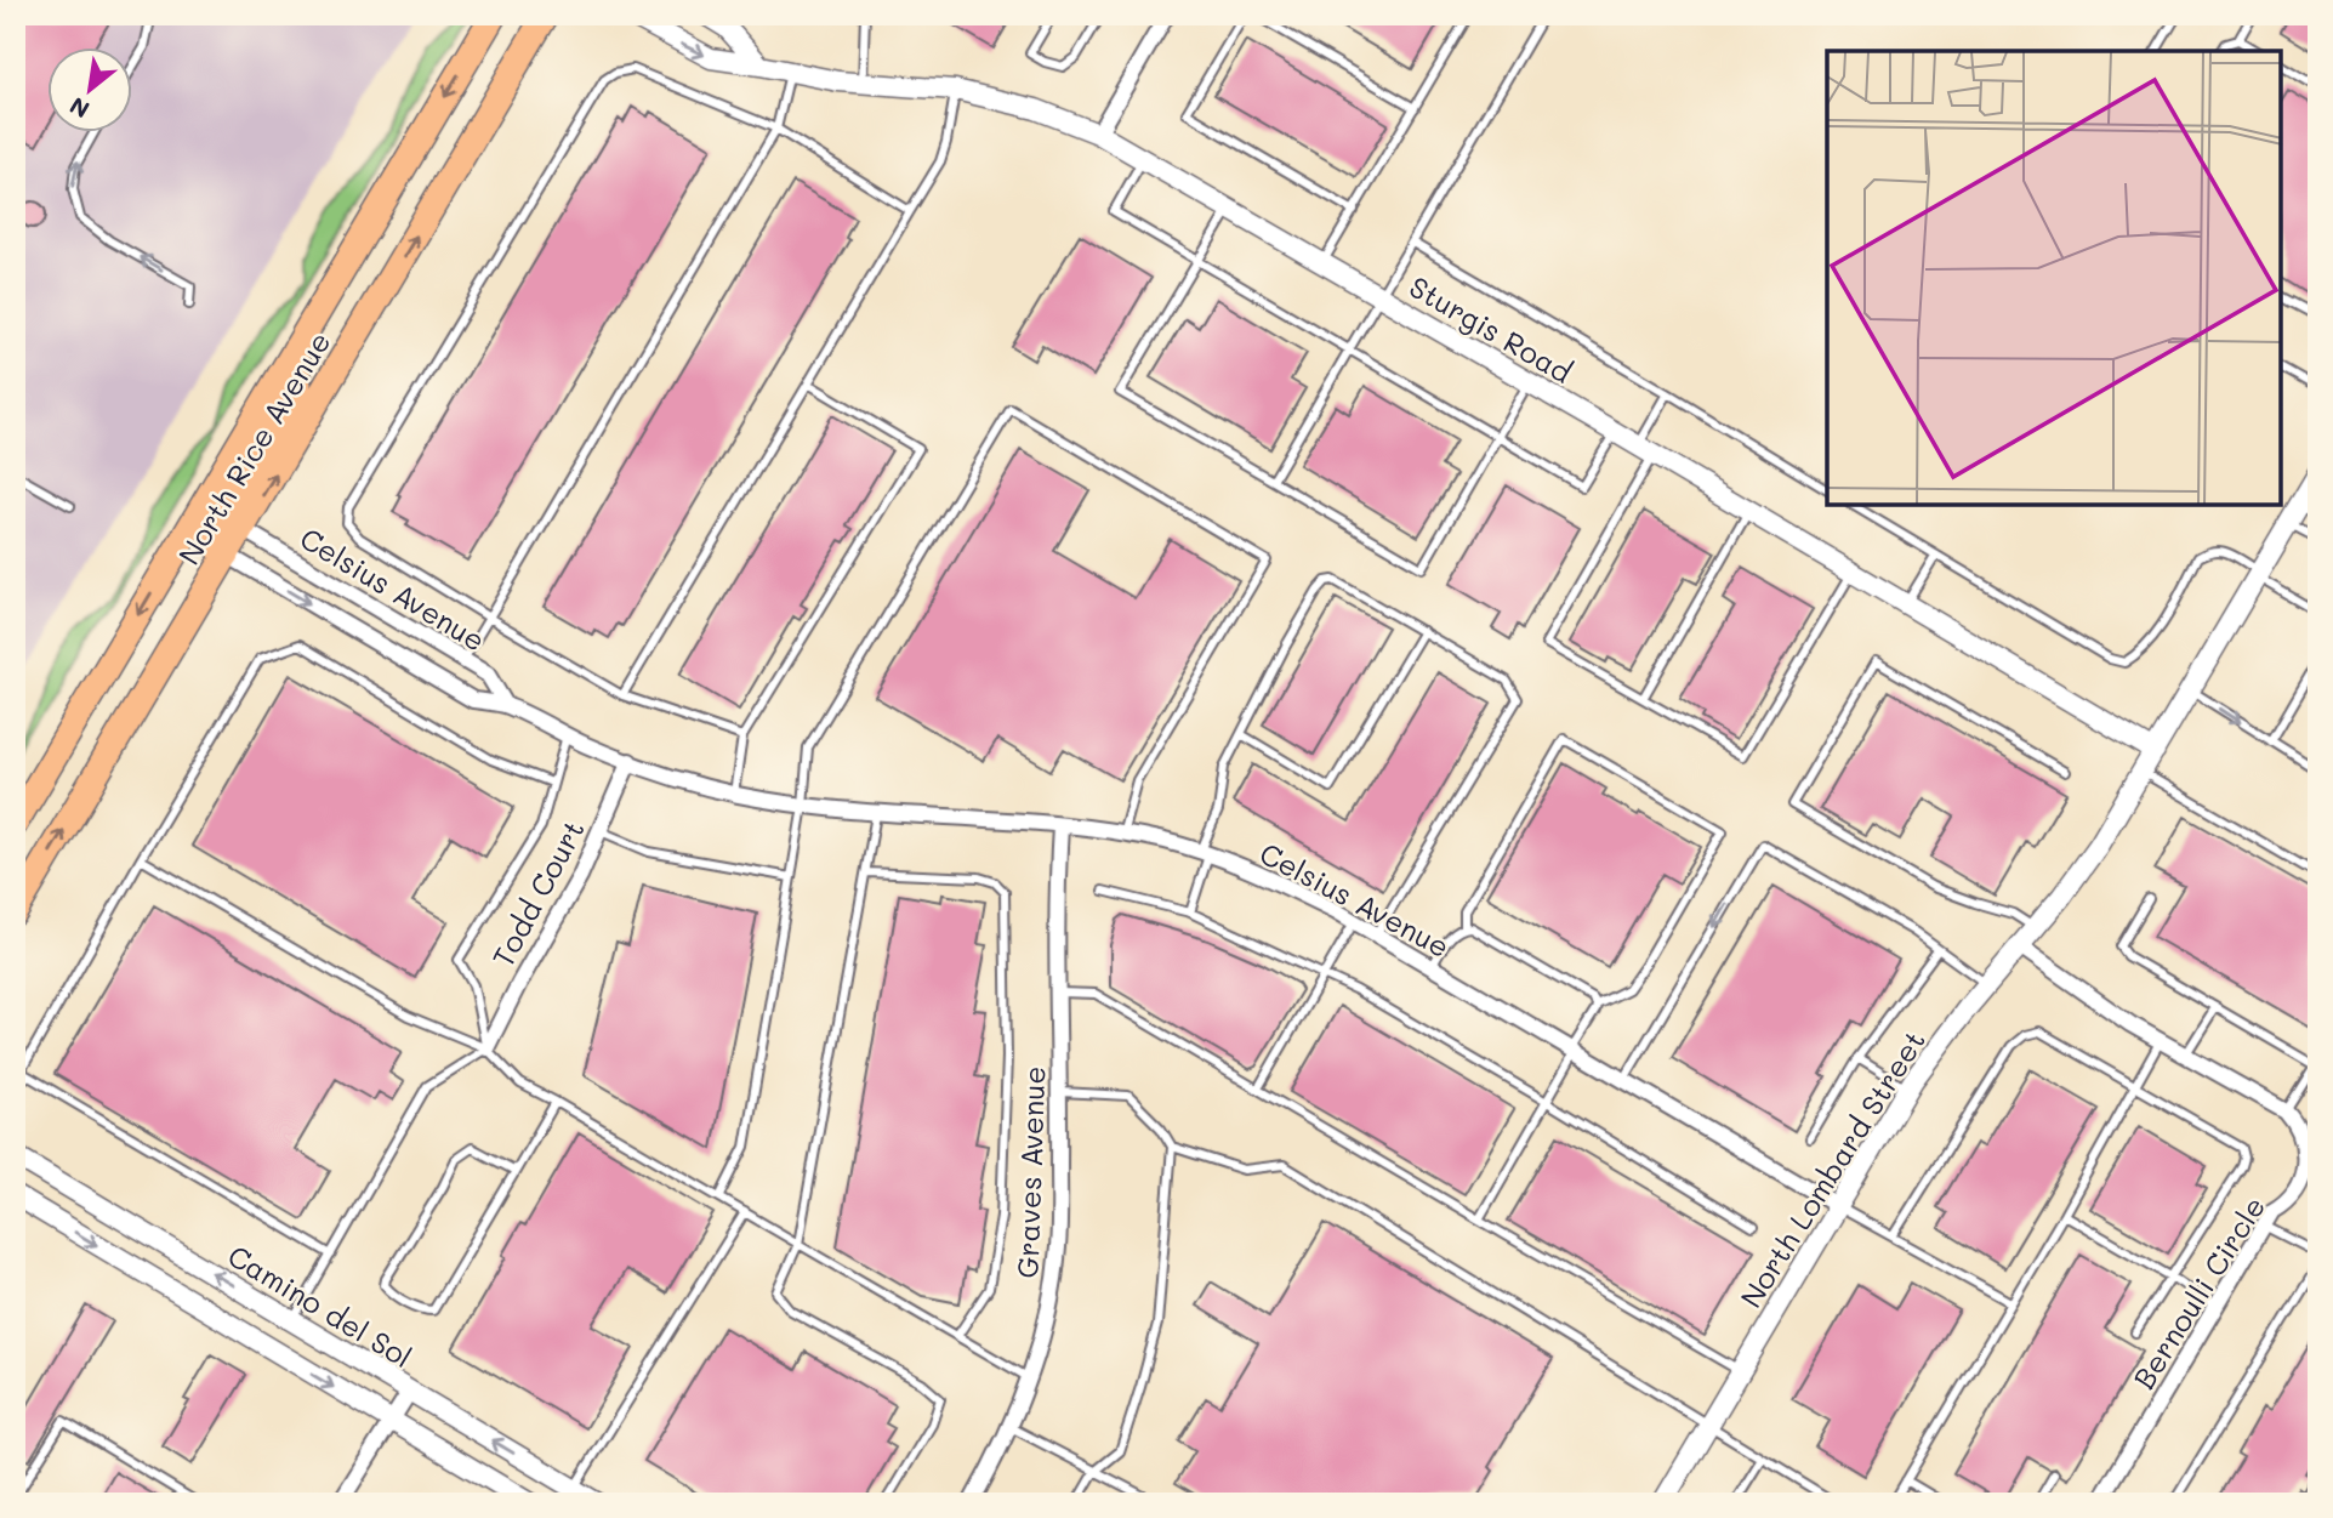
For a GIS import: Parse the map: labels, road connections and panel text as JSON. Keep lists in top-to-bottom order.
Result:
{
  "streets": {
    "highway": ["North Rice Avenue"],
    "street": [
      "Sturgis Road",
      "Celsius Avenue",
      "Todd Court",
      "North Lombard Street",
      "Graves Avenue",
      "Bernoulli Circle",
      "Camino del Sol"
    ]
  },
  "crossings": [
    ["Sturgis Road", "North Lombard Street"],
    ["North Rice Avenue", "Celsius Avenue"],
    ["Celsius Avenue", "Todd Court"],
    ["Celsius Avenue", "North Lombard Street"],
    ["Celsius Avenue", "Graves Avenue"]
  ],
  "north": "bottom left"
}
